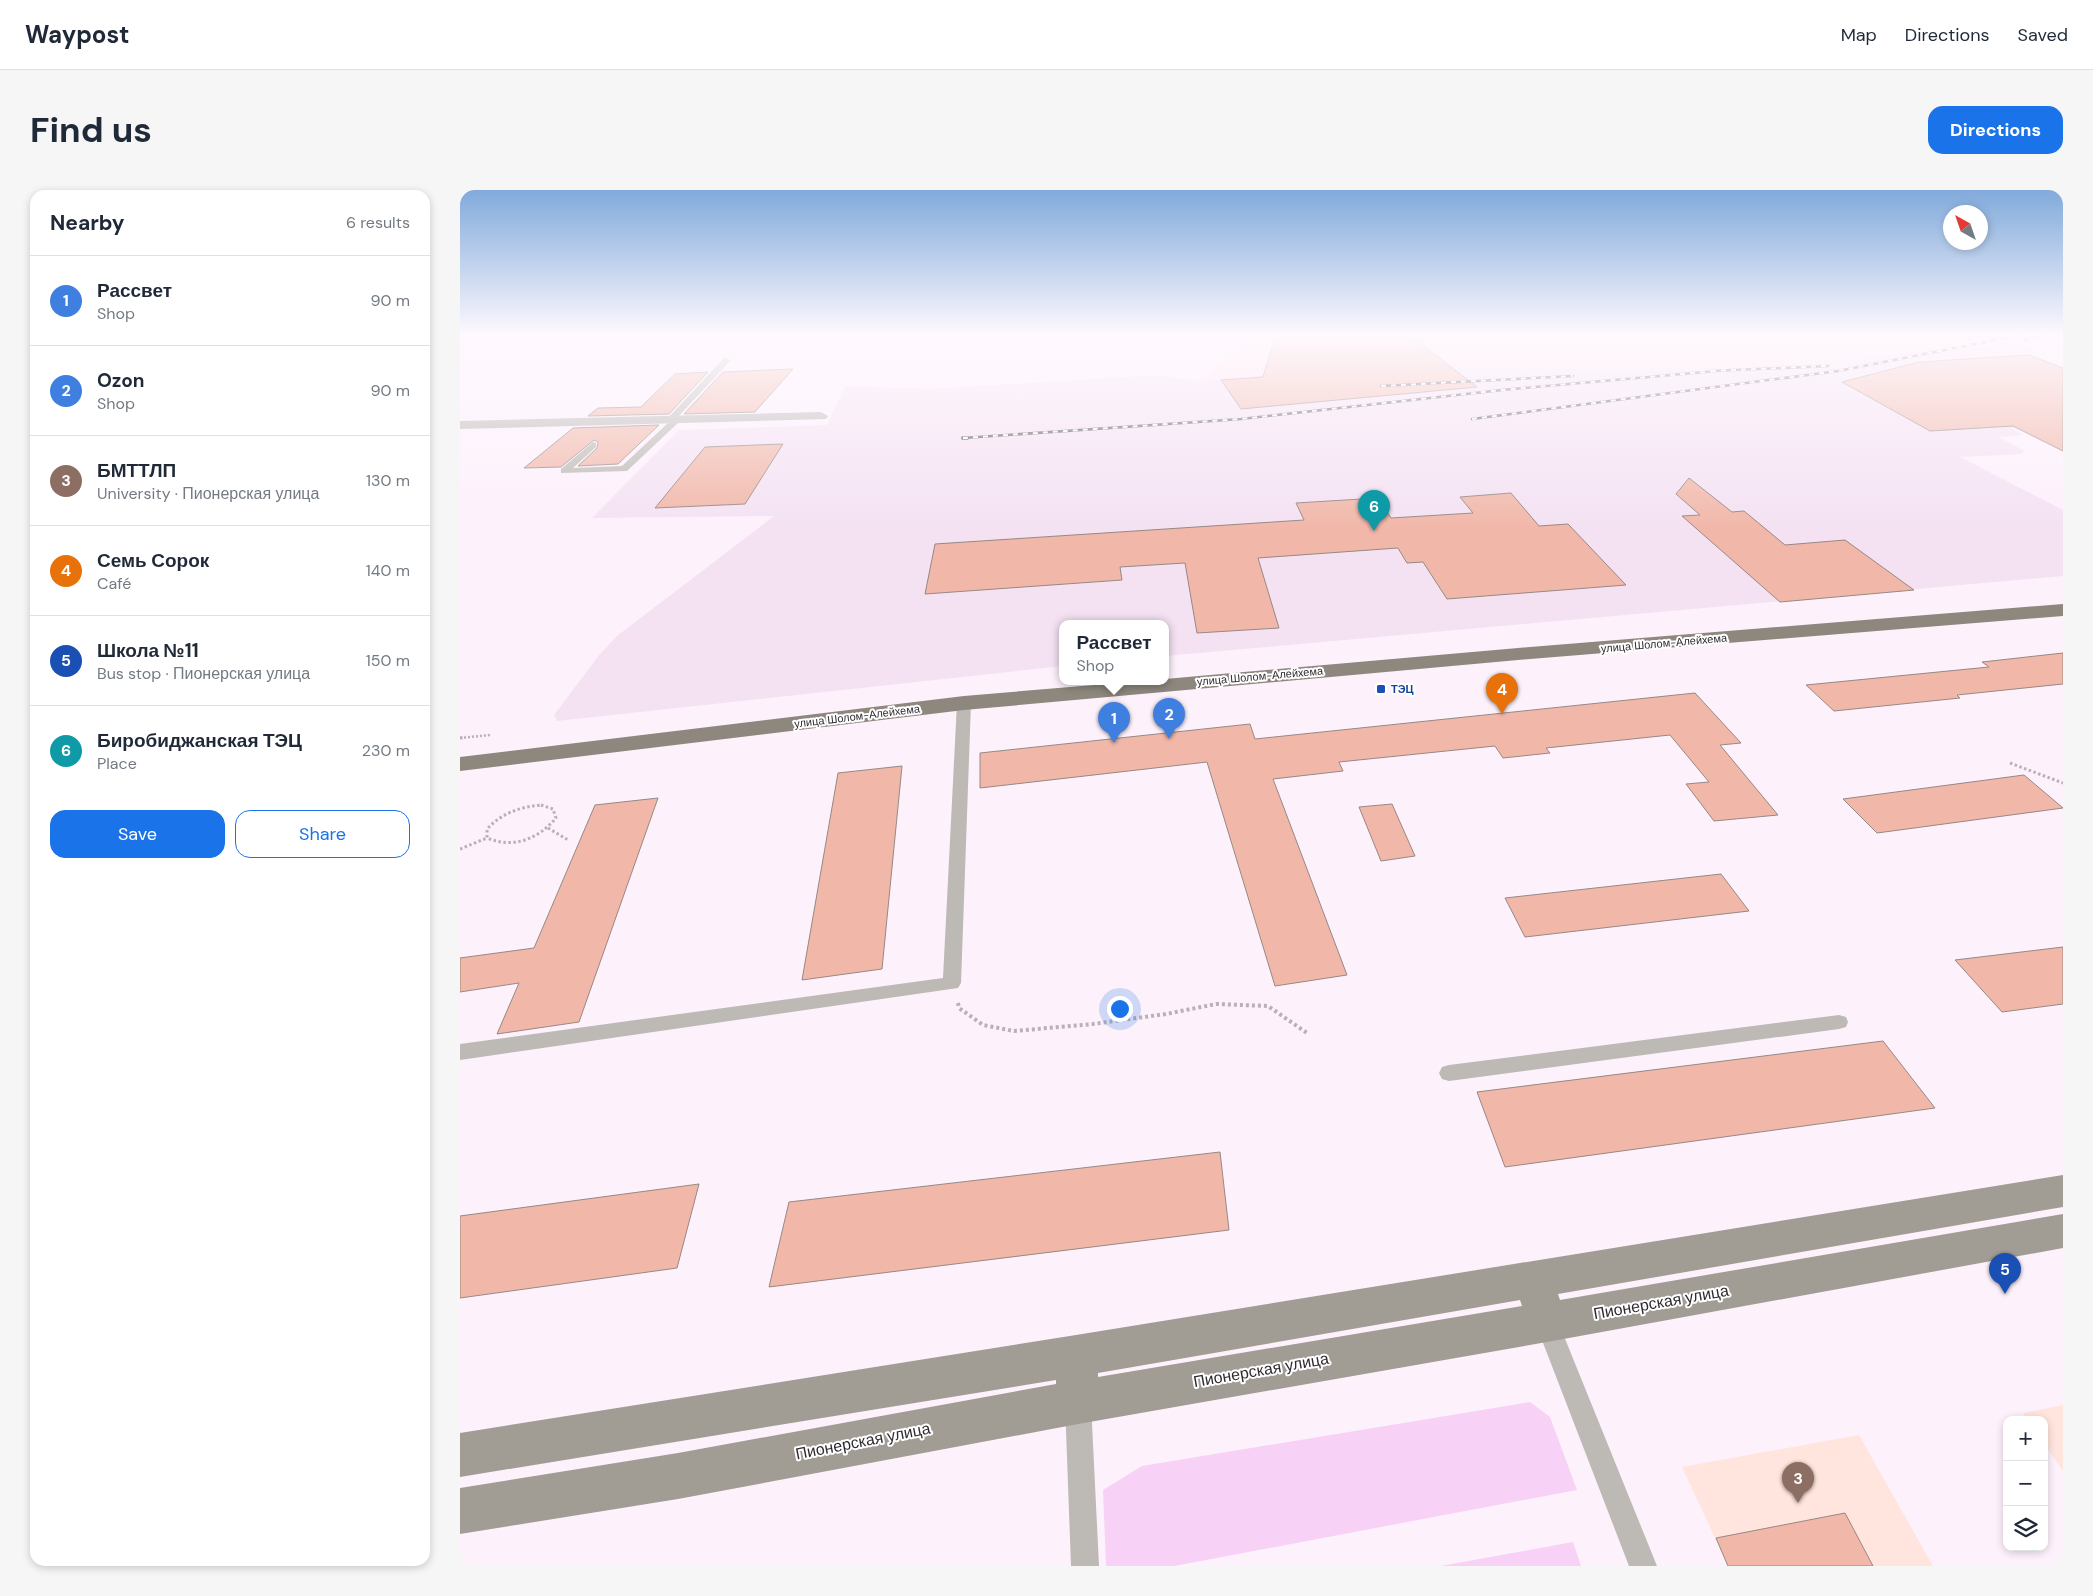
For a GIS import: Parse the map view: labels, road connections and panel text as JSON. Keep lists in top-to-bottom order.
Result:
{
  "streets": {
    "main road": ["улица Шолом-Алейхема", "Пионерская улица"]
  },
  "places": {
    "transit": ["ТЭЦ"]
  },
  "north": "top left",
  "page": {
    "header": "Waypost",
    "nav": ["Map", "Directions", "Saved"],
    "buttons": [
      "Directions",
      ["Save", "Share"]
    ],
    "title": "Find us",
    "heading": ["Nearby", "6 results"],
    "list": [
      {
        "mark": "1",
        "name": "Рассвет",
        "note": "Shop",
        "value": "90 m"
      },
      {
        "mark": "2",
        "name": "Ozon",
        "note": "Shop",
        "value": "90 m"
      },
      {
        "mark": "3",
        "name": "БМТТЛП",
        "note": "University · Пионерская улица",
        "value": "130 m"
      },
      {
        "mark": "4",
        "name": "Семь Сорок",
        "note": "Café",
        "value": "140 m"
      },
      {
        "mark": "5",
        "name": "Школа №11",
        "note": "Bus stop · Пионерская улица",
        "value": "150 m"
      },
      {
        "mark": "6",
        "name": "Биробиджанская ТЭЦ",
        "note": "Place",
        "value": "230 m"
      }
    ],
    "pins": [
      "6",
      "4",
      "2",
      "1",
      "5",
      "3"
    ],
    "popup": ["Рассвет", "Shop"],
    "map_buttons": ["+", "−"]
  }
}
